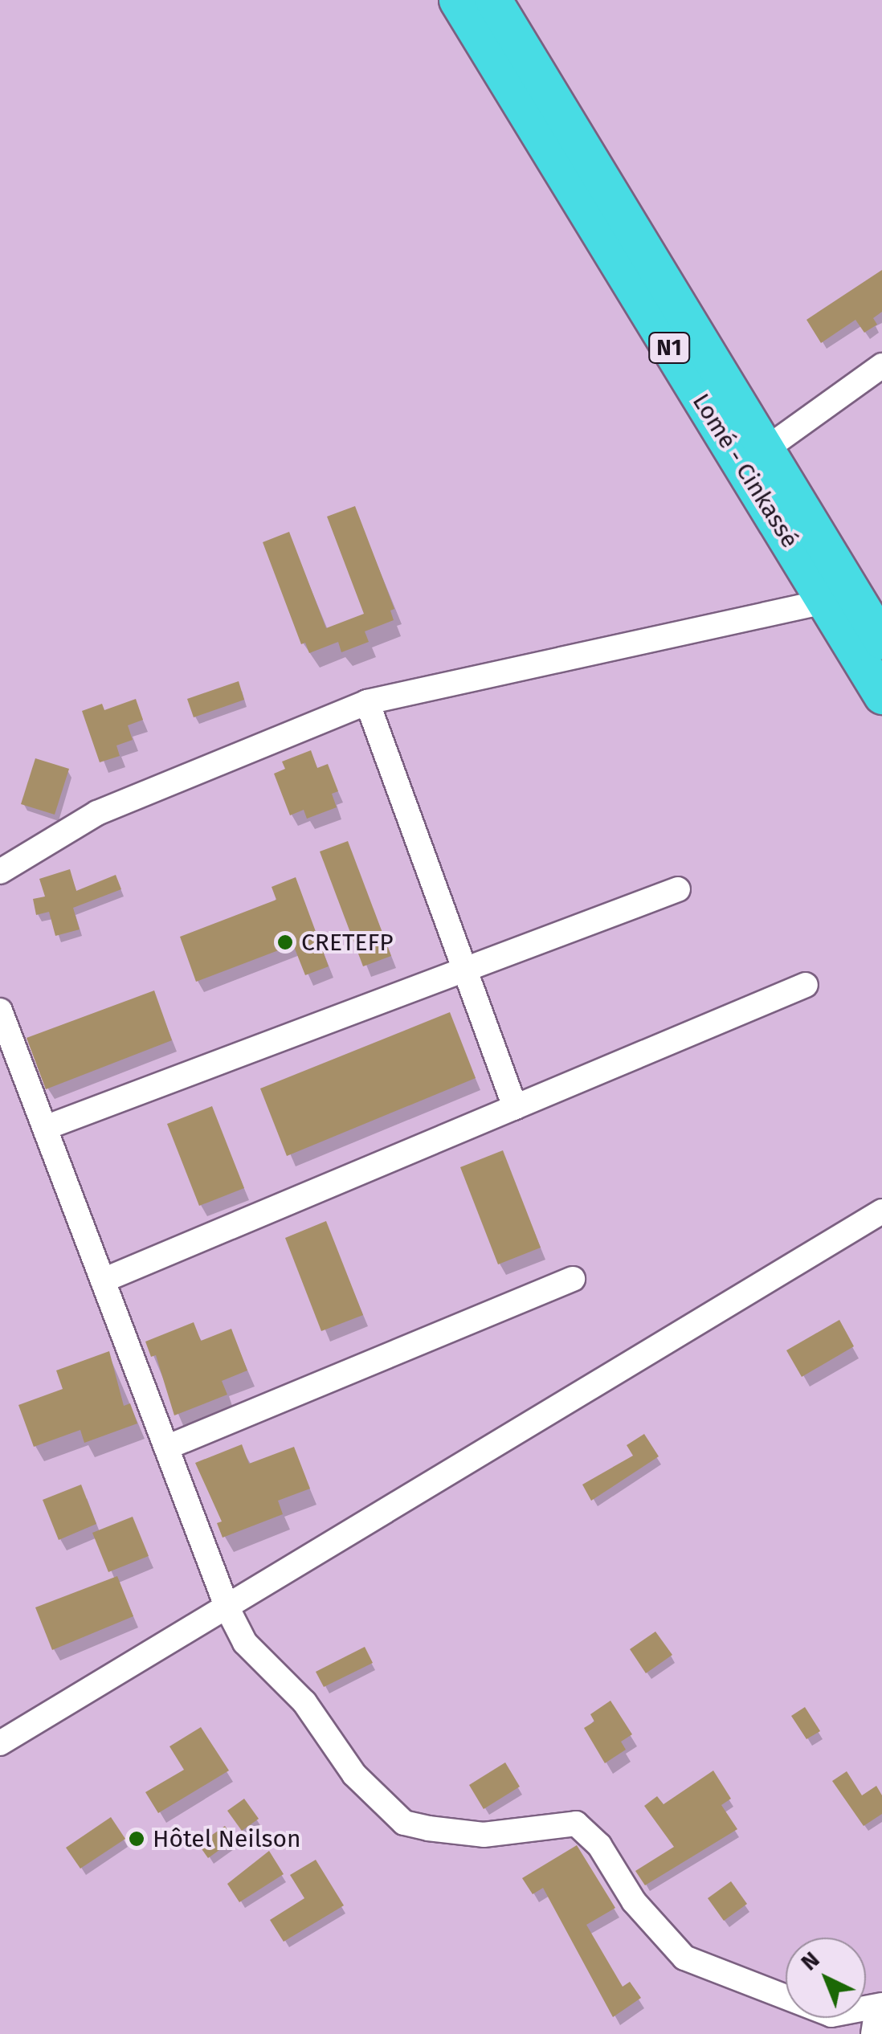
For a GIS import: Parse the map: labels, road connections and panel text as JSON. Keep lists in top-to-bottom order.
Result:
{
  "streets": {
    "highway": ["N1", "Lomé - Cinkassé"]
  },
  "places": ["CRETEFP", "Hôtel Neilson"],
  "north": "top left"
}
